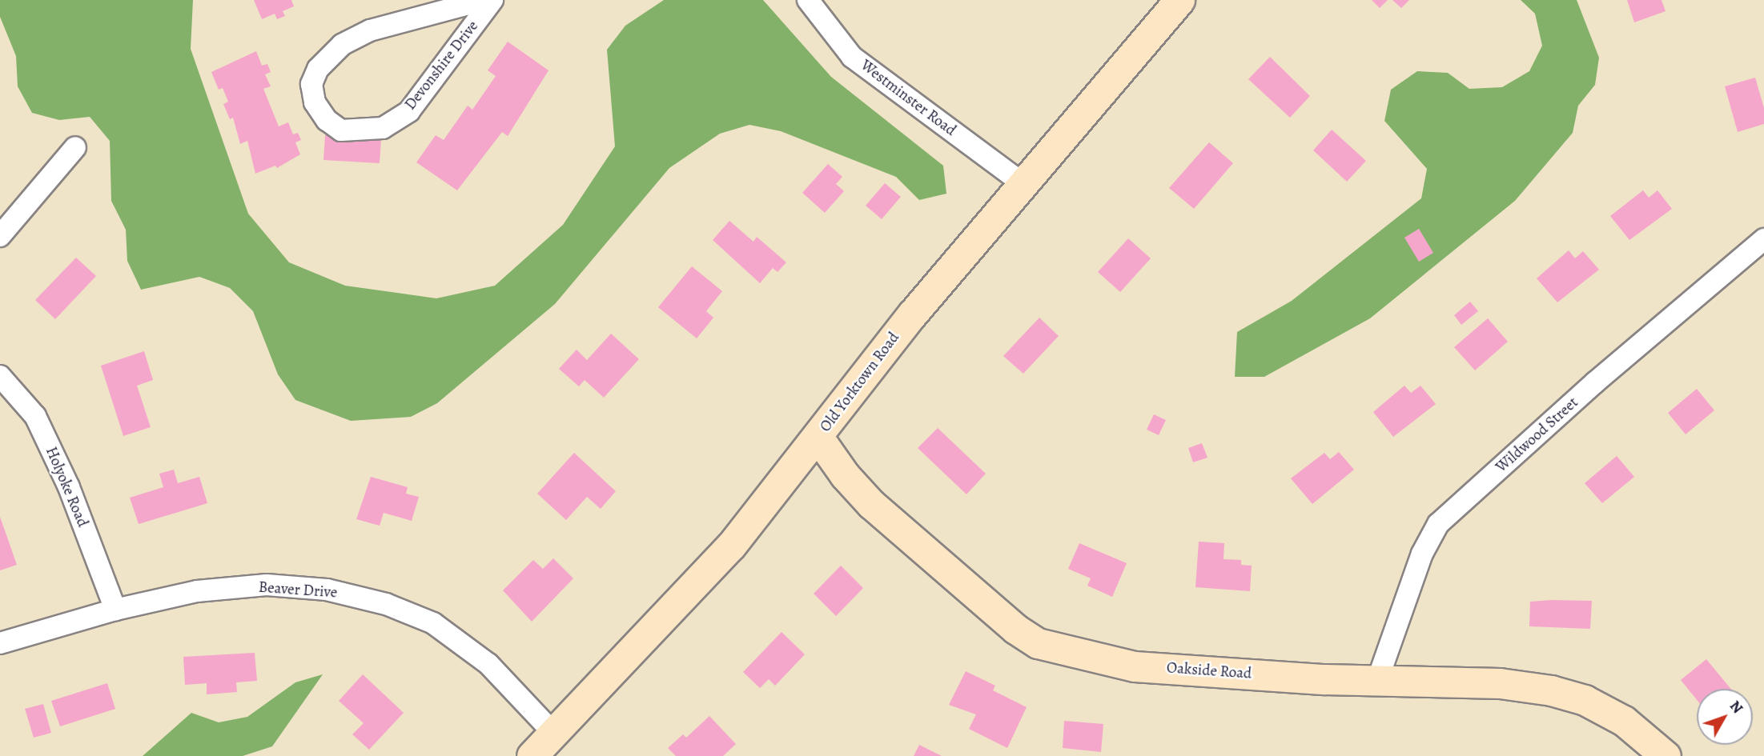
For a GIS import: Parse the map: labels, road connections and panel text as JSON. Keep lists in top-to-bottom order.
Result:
{
  "streets": {
    "main road": ["Old Yorktown Road", "Oakside Road"],
    "street": [
      "Devonshire Drive",
      "Westminster Road",
      "Wildwood Street",
      "Holyoke Road",
      "Beaver Drive"
    ]
  },
  "crossings": [
    ["Westminster Road", "Old Yorktown Road"],
    ["Old Yorktown Road", "Beaver Drive"],
    ["Old Yorktown Road", "Oakside Road"],
    ["Wildwood Street", "Oakside Road"],
    ["Holyoke Road", "Beaver Drive"]
  ],
  "north": "top right"
}
